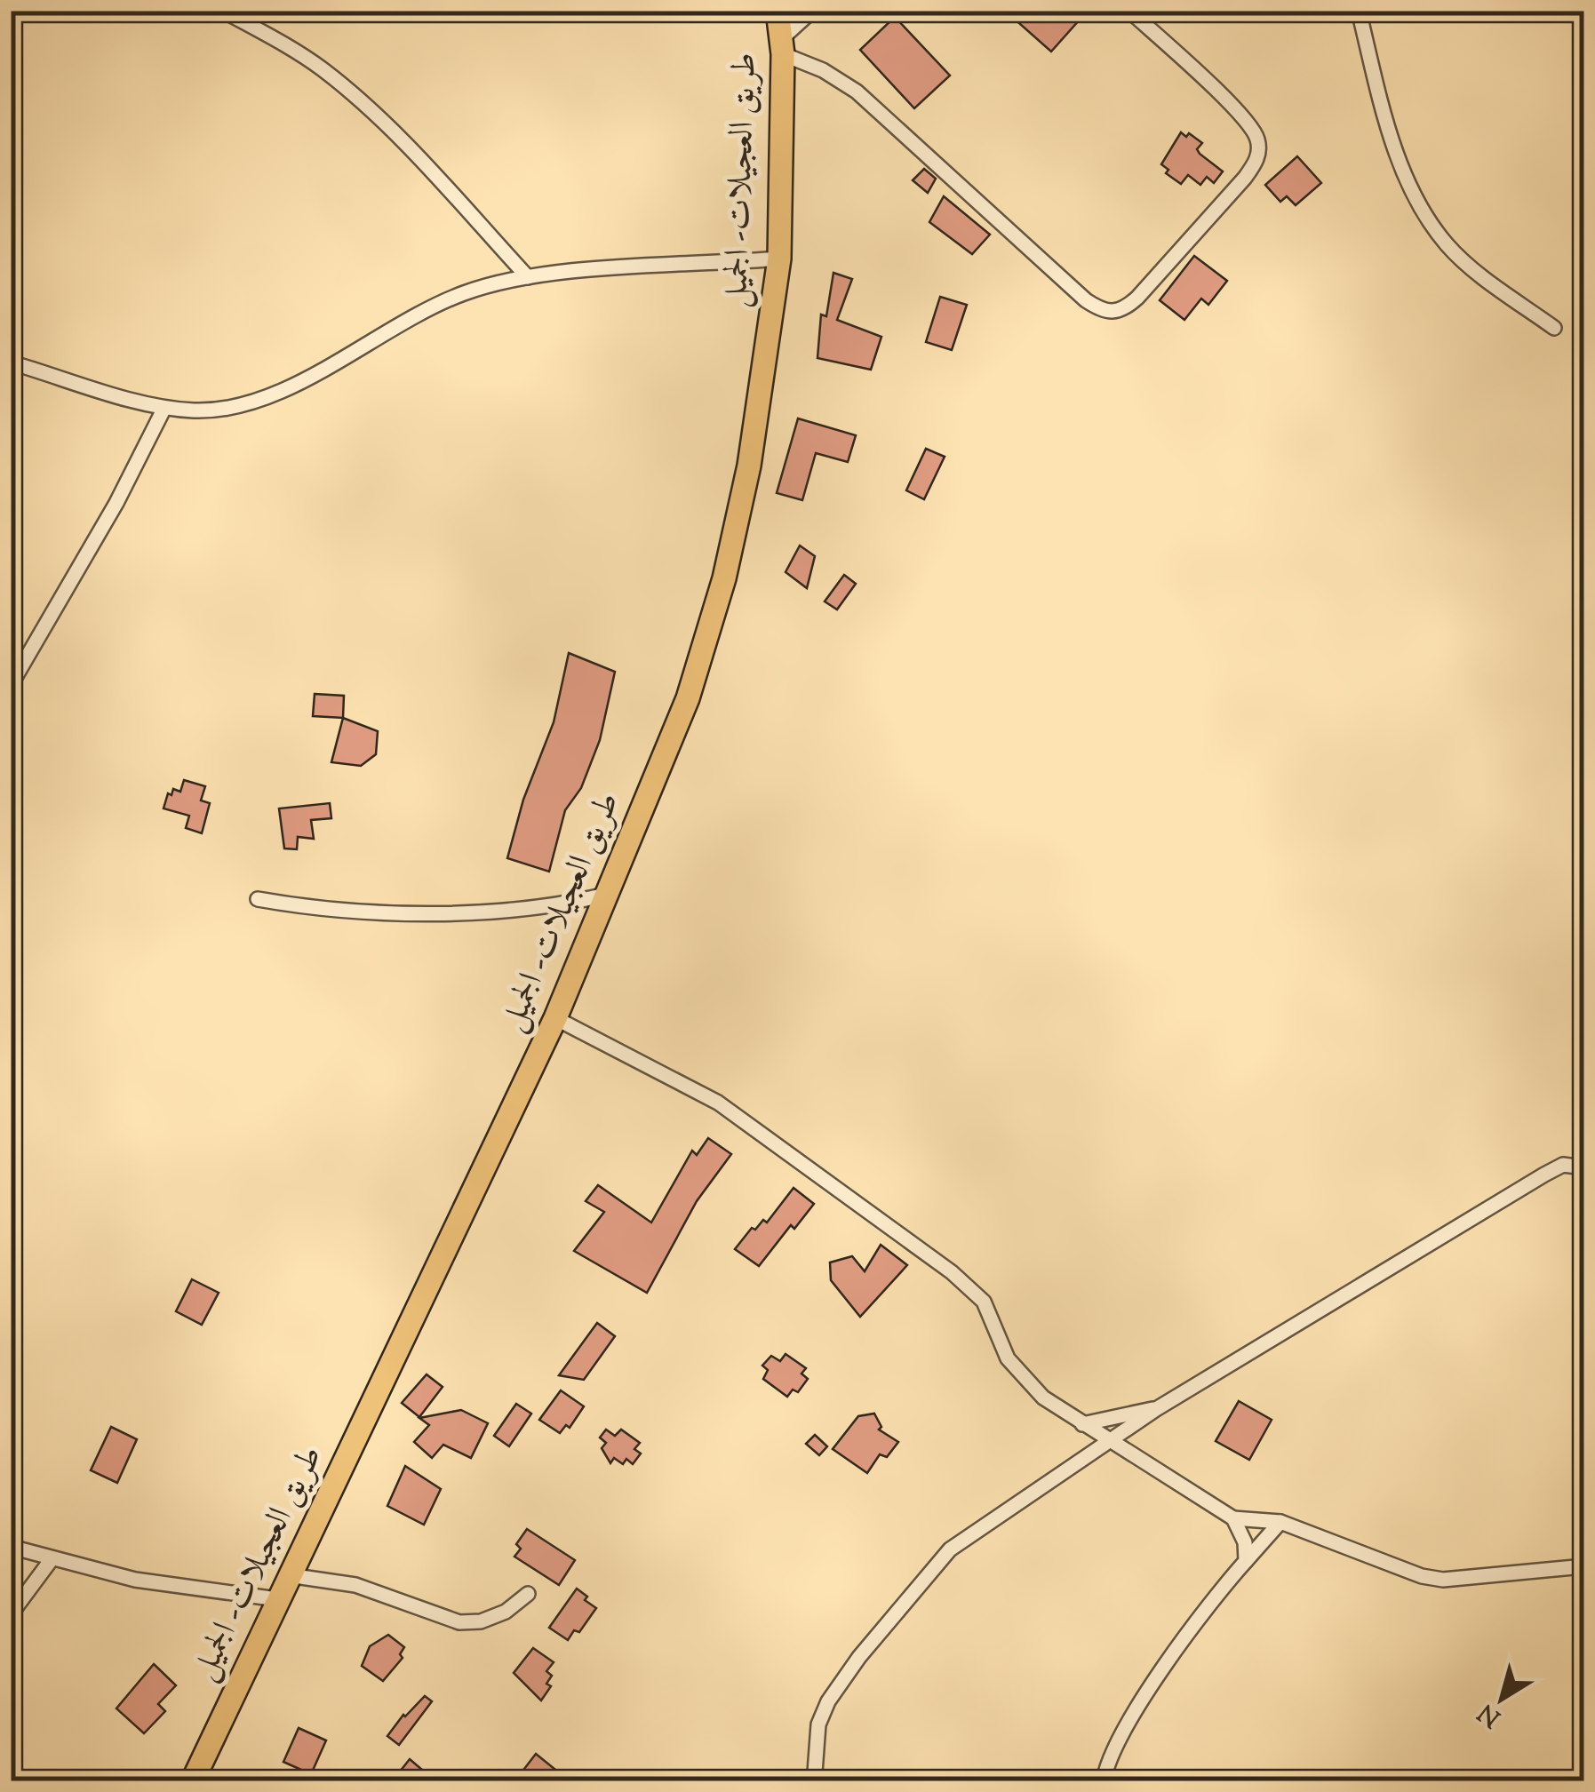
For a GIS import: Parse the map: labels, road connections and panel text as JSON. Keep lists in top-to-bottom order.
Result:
{
  "streets": {
    "main road": ["طريق العجيلات- الجميل"]
  },
  "north": "bottom left"
}
